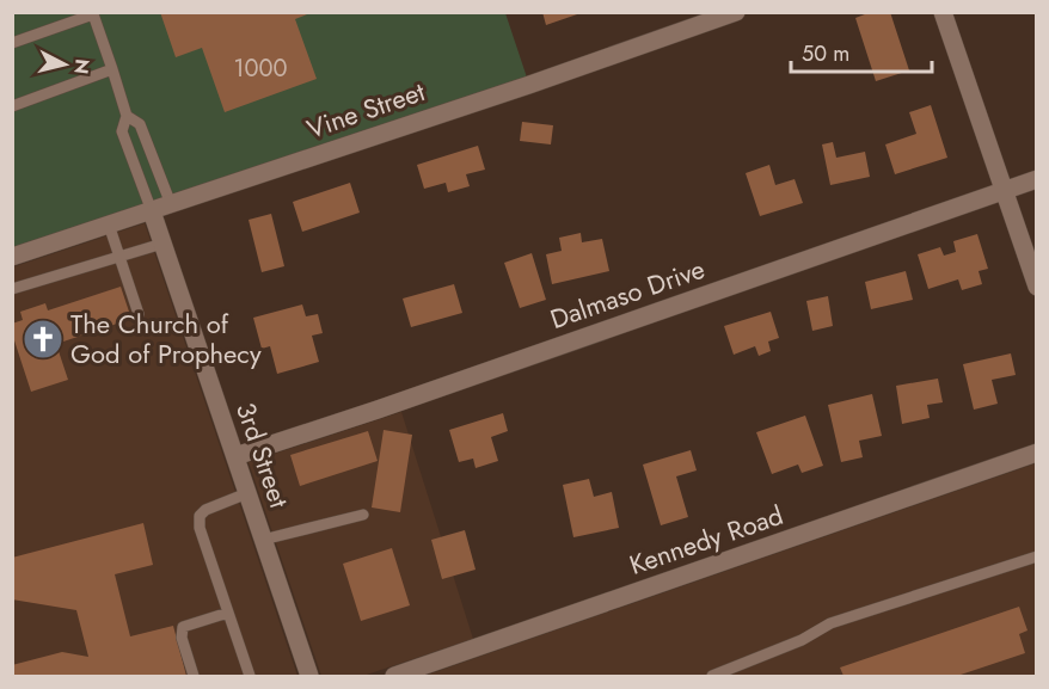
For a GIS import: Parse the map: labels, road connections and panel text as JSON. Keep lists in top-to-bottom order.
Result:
{
  "streets": {
    "street": [
      "Vine Street",
      "Dalmaso Drive",
      "3rd Street",
      "Kennedy Road"
    ]
  },
  "crossings": [
    ["Vine Street", "3rd Street"],
    ["Dalmaso Drive", "3rd Street"]
  ],
  "places": {
    "church": ["The Church of God of Prophecy"]
  },
  "house_numbers": ["1000"],
  "scale_bar": "50 m",
  "north": "right"
}
